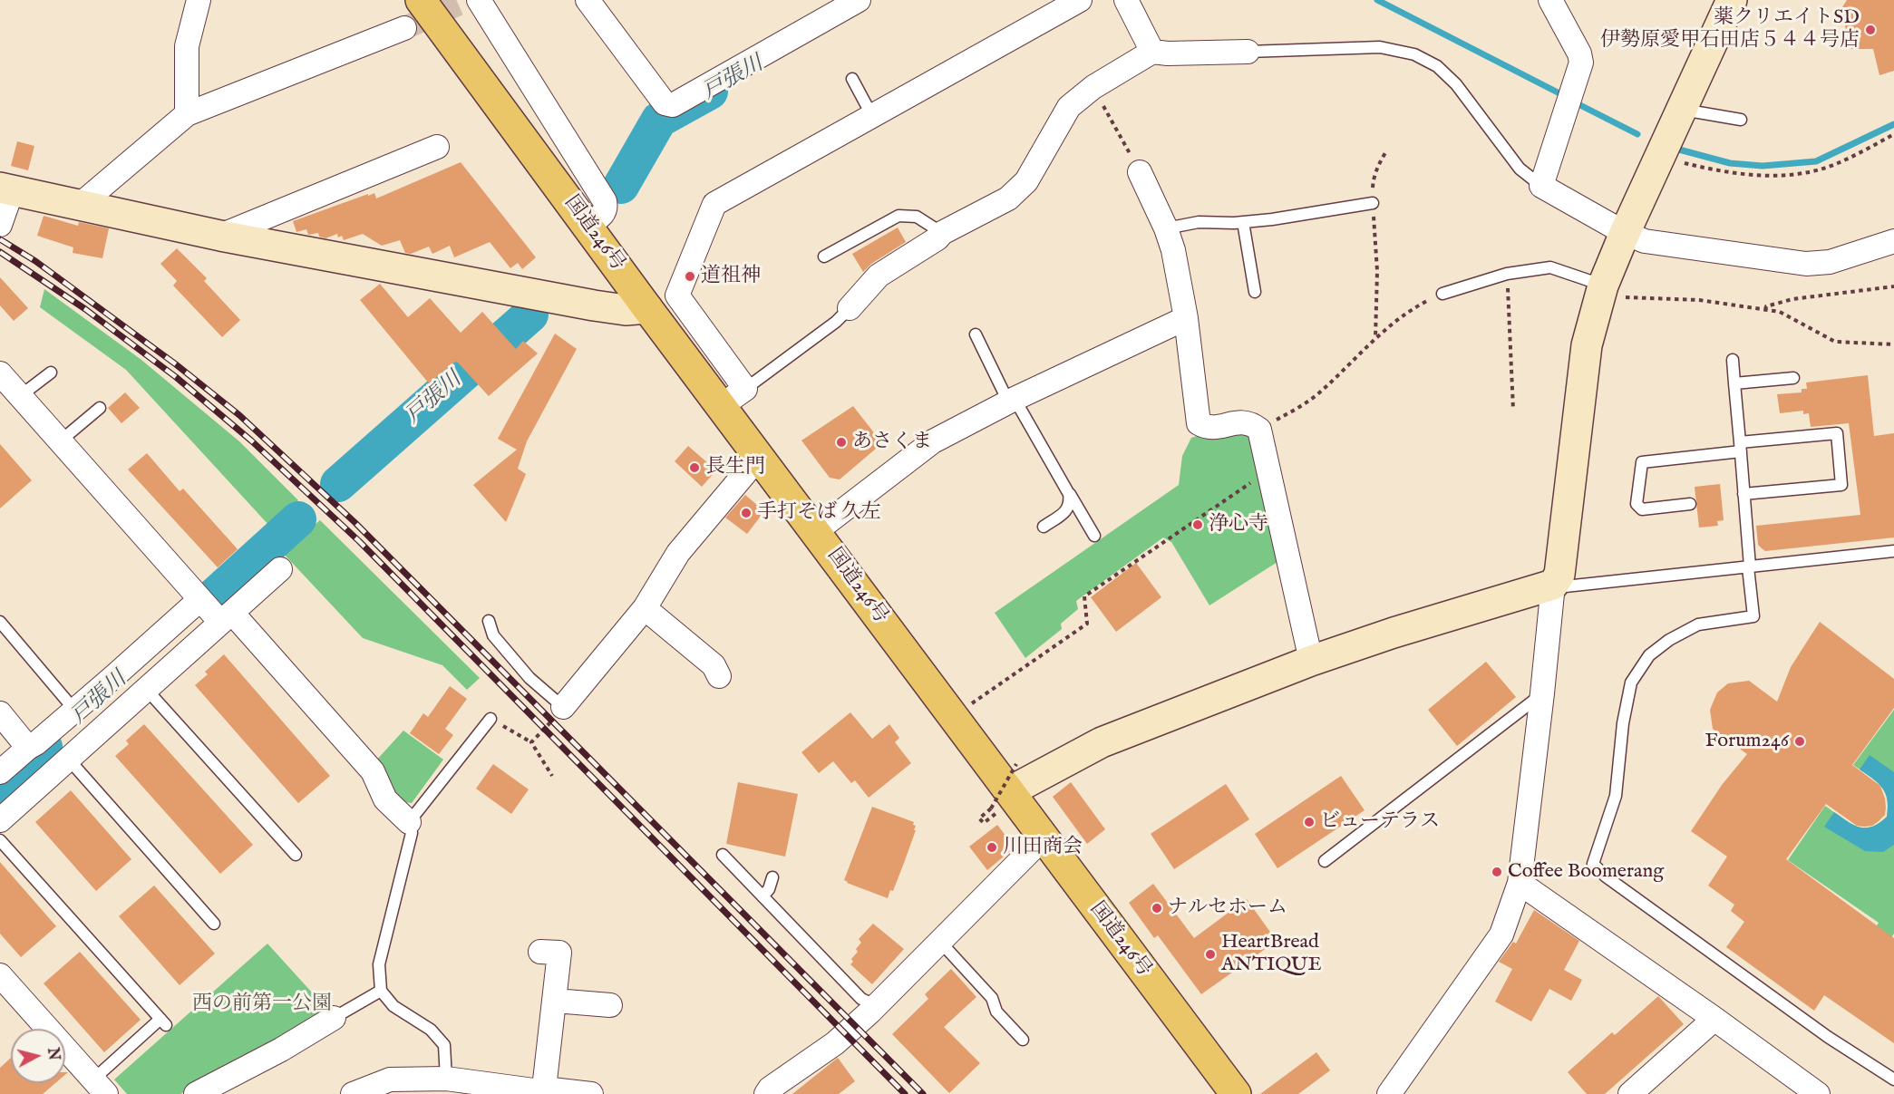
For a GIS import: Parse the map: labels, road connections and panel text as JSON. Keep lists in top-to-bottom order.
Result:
{
  "streets": {
    "highway": ["国道246号"]
  },
  "water": ["戸張川"],
  "parks": ["西の前第一公園"],
  "places": [
    "薬クリエイトSD 伊勢原愛甲石田店５４４号店",
    "道祖神",
    "あさくま",
    "長生門",
    "手打そば 久左",
    "浄心寺",
    "Forum246",
    "ビューテラス",
    "川田商会",
    "Coffee Boomerang",
    "ナルセホーム",
    "HeartBread ANTIQUE"
  ],
  "north": "right"
}
